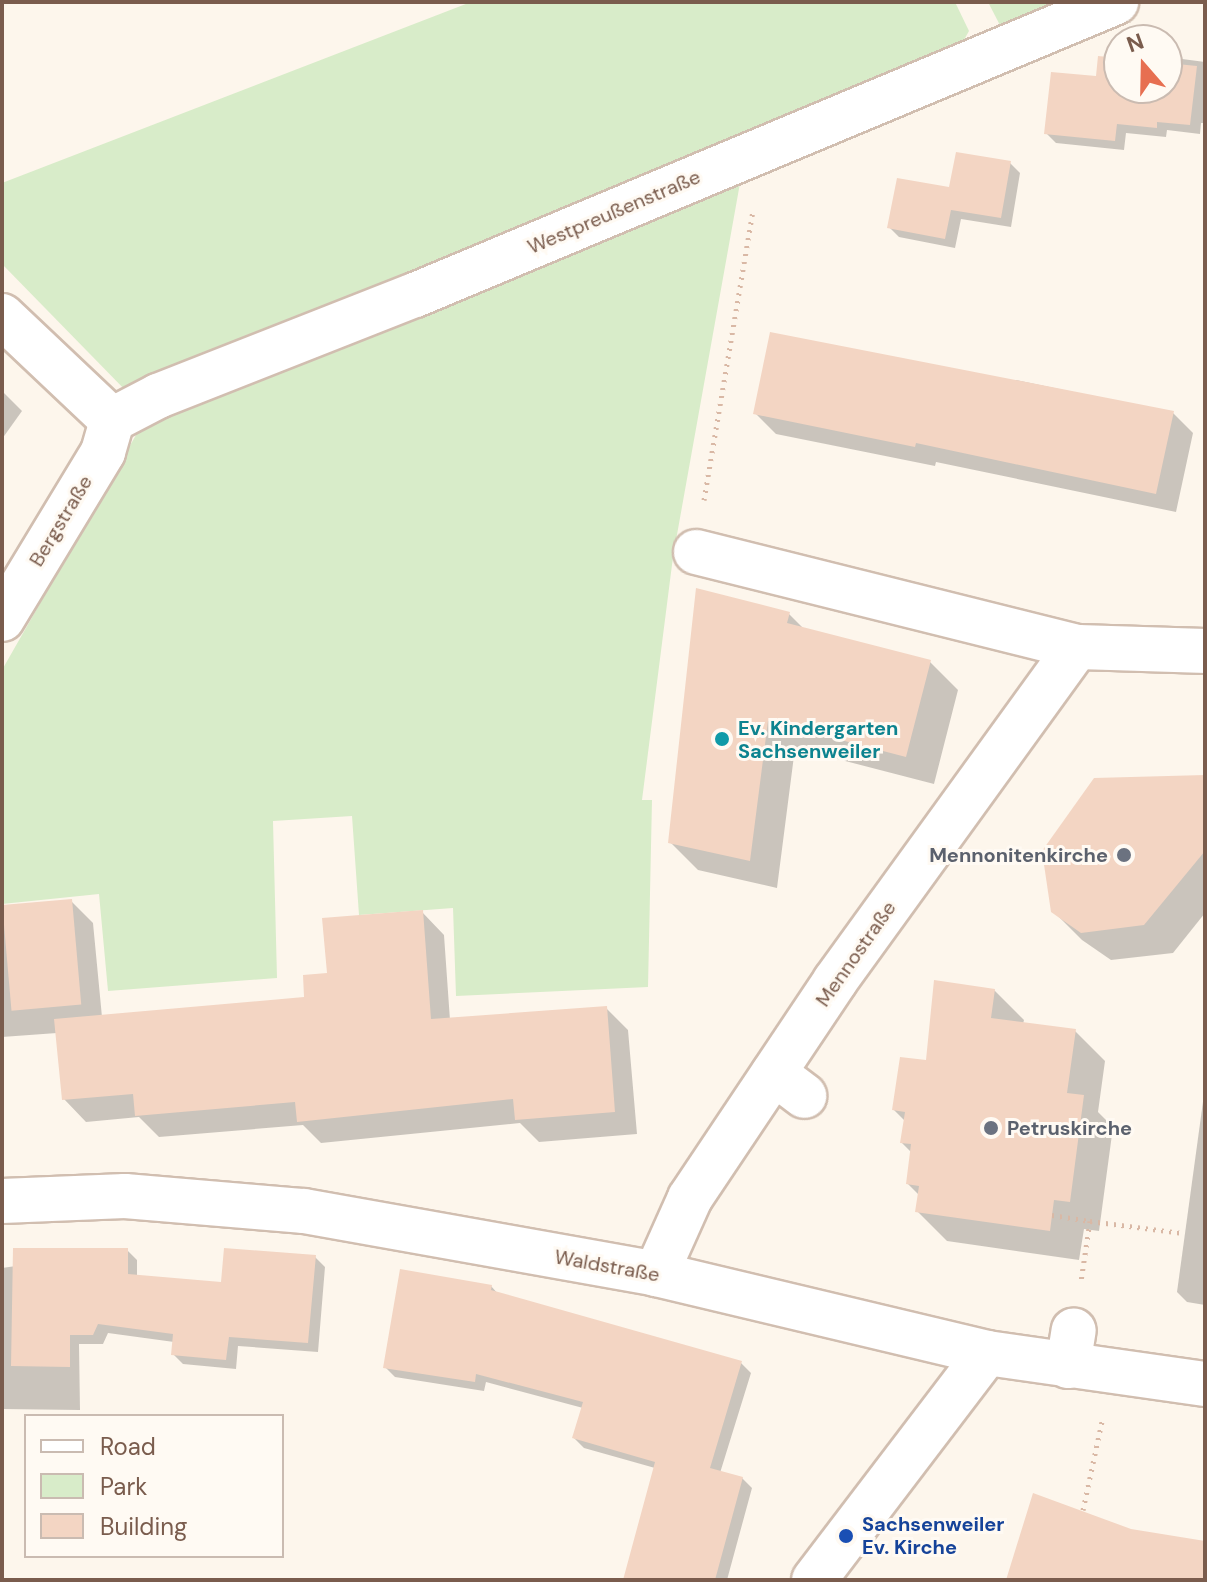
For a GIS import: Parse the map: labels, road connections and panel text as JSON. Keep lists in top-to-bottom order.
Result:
{
  "streets": {
    "street": [
      "Westpreußenstraße",
      "Bergstraße",
      "Mennostraße",
      "Waldstraße"
    ]
  },
  "crossings": [
    ["Westpreußenstraße", "Bergstraße"],
    ["Mennostraße", "Waldstraße"]
  ],
  "places": [
    "Ev. Kindergarten Sachsenweiler",
    "Mennonitenkirche",
    "Petruskirche",
    "Sachsenweiler Ev. Kirche"
  ],
  "legend": ["Road", "Park", "Building"],
  "north": "top"
}
